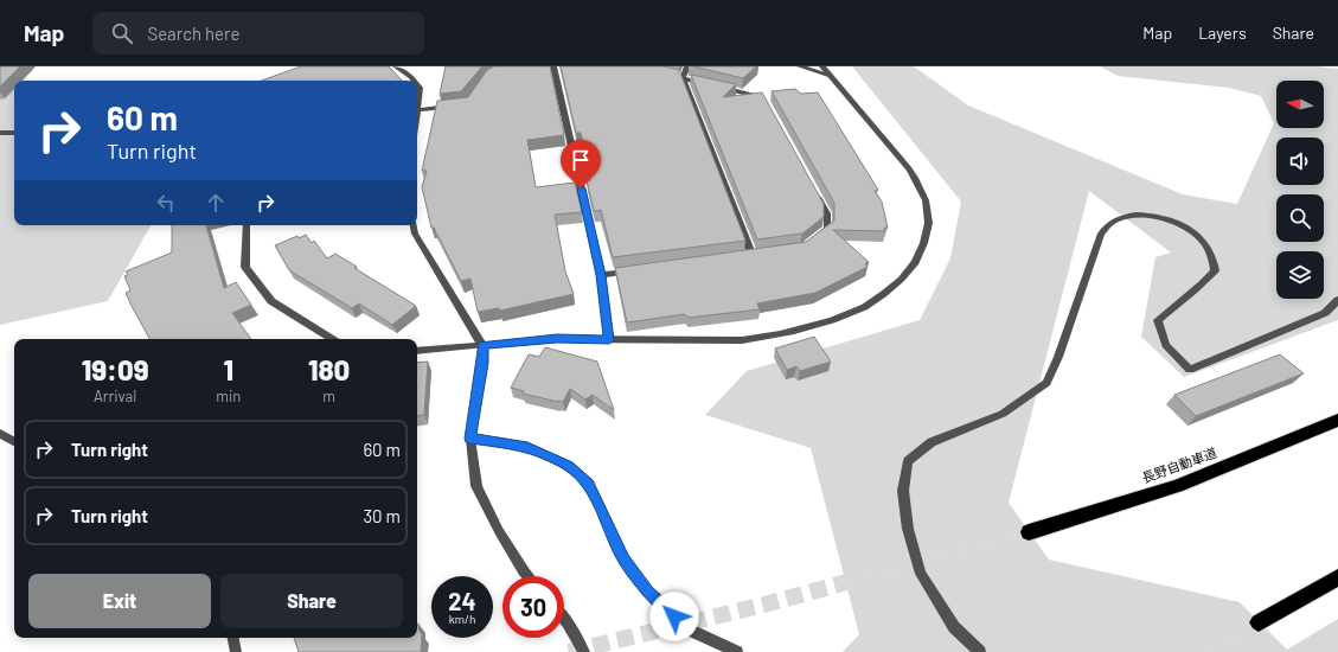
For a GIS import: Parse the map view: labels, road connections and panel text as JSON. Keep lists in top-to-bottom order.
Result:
{
  "streets": {
    "highway": ["長野自動車道"]
  },
  "north": "left",
  "page": {
    "header": "Map",
    "search": "Search here",
    "nav": ["Map", "Layers", "Share"],
    "turn": ["60 m", "Turn right"],
    "eta": [
      "19:09",
      "Arrival",
      "1",
      "min",
      "180",
      "m"
    ],
    "list": [
      {
        "name": "Turn right",
        "value": "60 m"
      },
      {
        "name": "Turn right",
        "value": "30 m"
      }
    ],
    "buttons": ["Exit", "Share"],
    "speed": "24 km/h",
    "limit": "30"
  }
}
